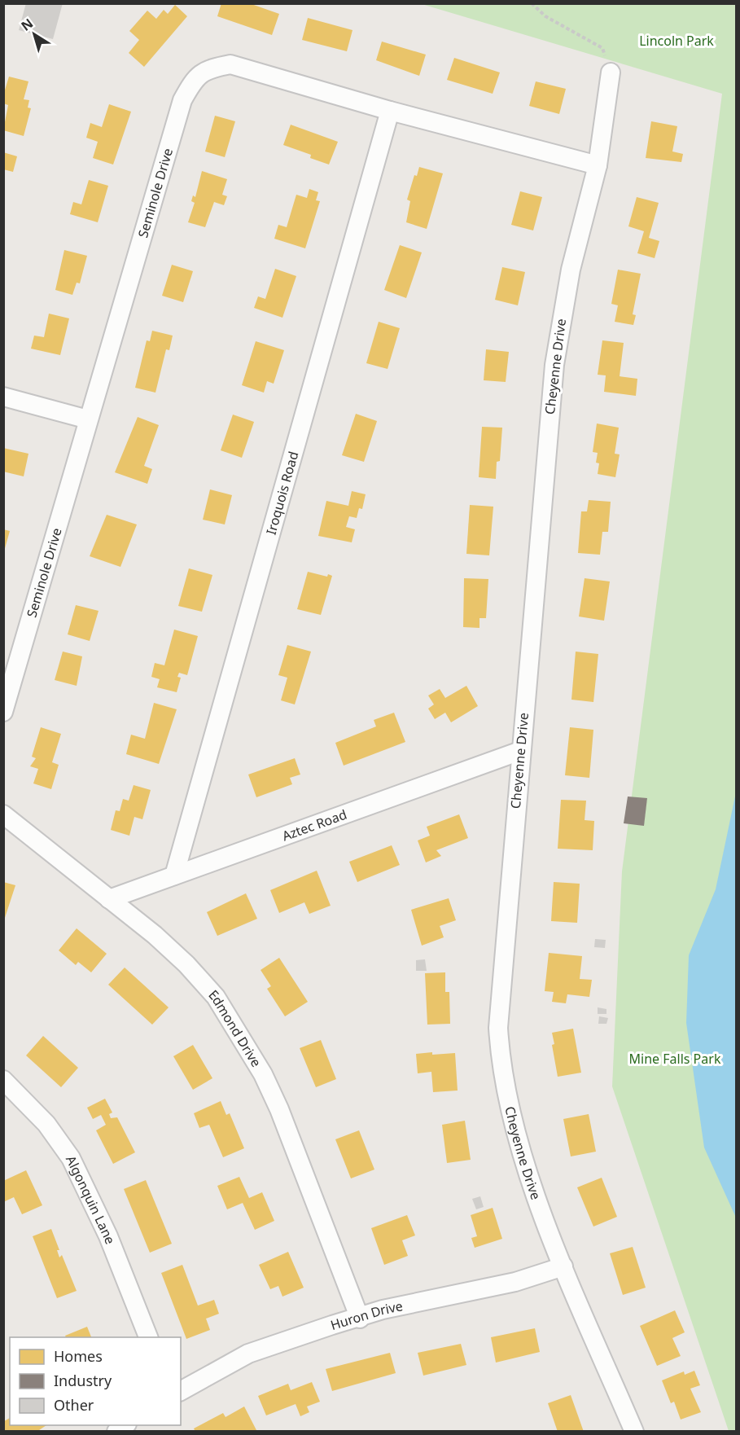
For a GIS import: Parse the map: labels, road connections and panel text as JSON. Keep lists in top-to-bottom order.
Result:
{
  "streets": {
    "street": [
      "Seminole Drive",
      "Cheyenne Drive",
      "Iroquois Road",
      "Aztec Road",
      "Edmond Drive",
      "Algonquin Lane",
      "Huron Drive"
    ]
  },
  "crossings": [
    ["Seminole Drive", "Cheyenne Drive"],
    ["Seminole Drive", "Iroquois Road"],
    ["Cheyenne Drive", "Aztec Road"],
    ["Cheyenne Drive", "Huron Drive"],
    ["Iroquois Road", "Aztec Road"],
    ["Aztec Road", "Edmond Drive"],
    ["Edmond Drive", "Huron Drive"]
  ],
  "parks": ["Lincoln Park", "Mine Falls Park"],
  "legend": ["Homes", "Industry", "Other"],
  "north": "top left"
}
